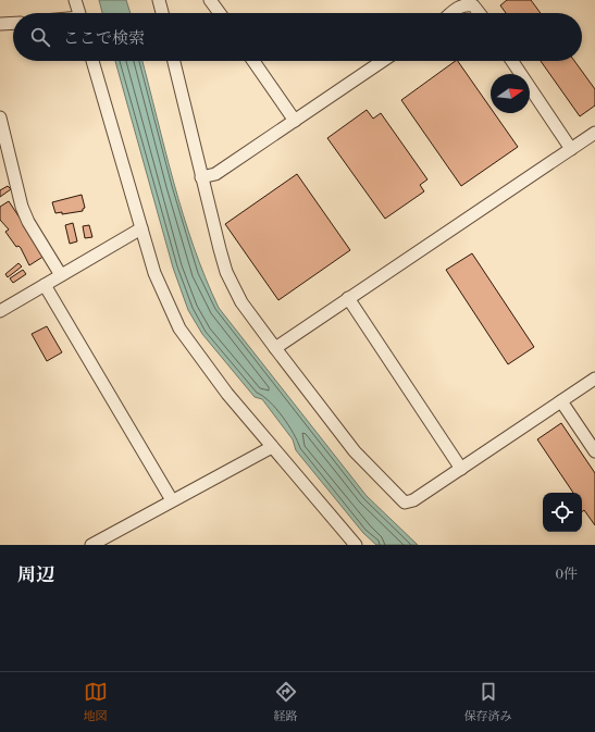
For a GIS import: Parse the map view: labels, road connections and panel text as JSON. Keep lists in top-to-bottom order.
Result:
{
  "north": "right",
  "page": {
    "search": "ここで検索",
    "heading": ["周辺", "0件"],
    "nav": ["地図", "経路", "保存済み"]
  }
}
